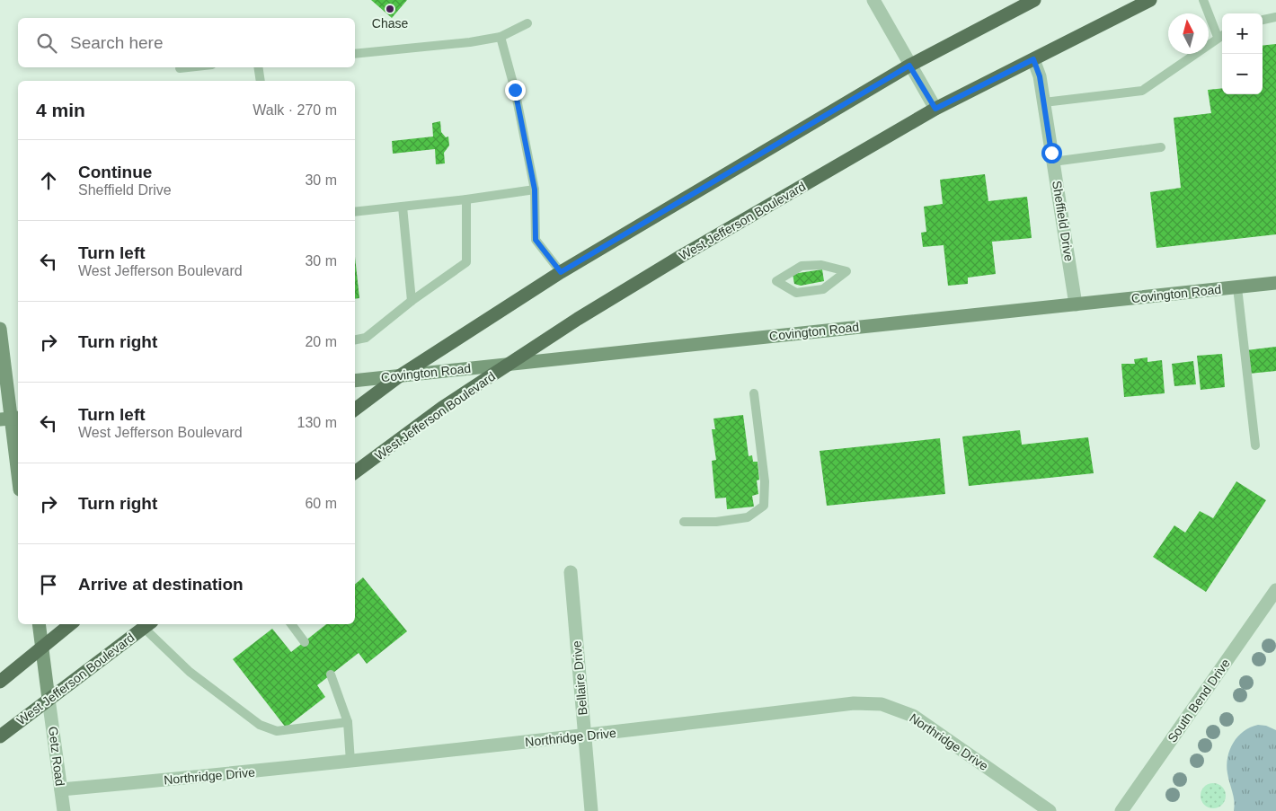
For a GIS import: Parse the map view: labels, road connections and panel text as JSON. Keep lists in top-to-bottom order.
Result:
{
  "streets": {
    "main road": ["West Jefferson Boulevard", "Covington Road", "Getz Road"],
    "street": [
      "Sheffield Drive",
      "Bellaire Drive",
      "South Bend Drive",
      "Northridge Drive"
    ]
  },
  "crossings": [
    ["West Jefferson Boulevard", "Sheffield Drive"],
    ["West Jefferson Boulevard", "Covington Road"],
    ["West Jefferson Boulevard", "Getz Road"],
    ["Sheffield Drive", "Covington Road"],
    ["Bellaire Drive", "Northridge Drive"],
    ["Northridge Drive", "Getz Road"]
  ],
  "places": ["Chase"],
  "north": "top",
  "page": {
    "map_buttons": ["+", "−"],
    "search": "Search here",
    "heading": ["4 min", "Walk · 270 m"],
    "list": [
      ["Continue", "Sheffield Drive", "30 m"],
      ["Turn left", "West Jefferson Boulevard", "30 m"],
      ["Turn right", "20 m"],
      ["Turn left", "West Jefferson Boulevard", "130 m"],
      ["Turn right", "60 m"],
      "Arrive at destination"
    ]
  }
}
